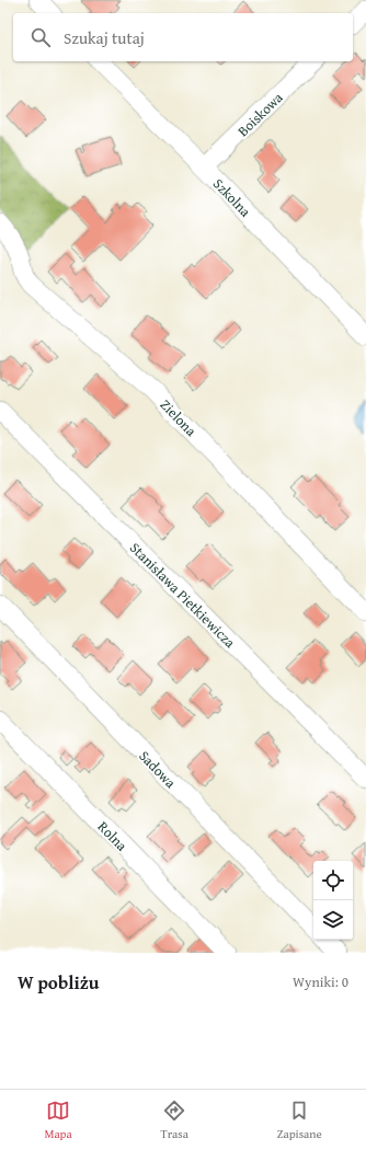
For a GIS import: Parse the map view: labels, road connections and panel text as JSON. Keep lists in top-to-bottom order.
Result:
{
  "streets": {
    "street": [
      "Boiskowa",
      "Szkolna",
      "Zielona",
      "Stanisława Pietkiewicza",
      "Sadowa",
      "Rolna"
    ]
  },
  "crossings": [
    ["Boiskowa", "Szkolna"]
  ],
  "page": {
    "search": "Szukaj tutaj",
    "heading": ["W pobliżu", "Wyniki: 0"],
    "nav": ["Mapa", "Trasa", "Zapisane"]
  }
}
